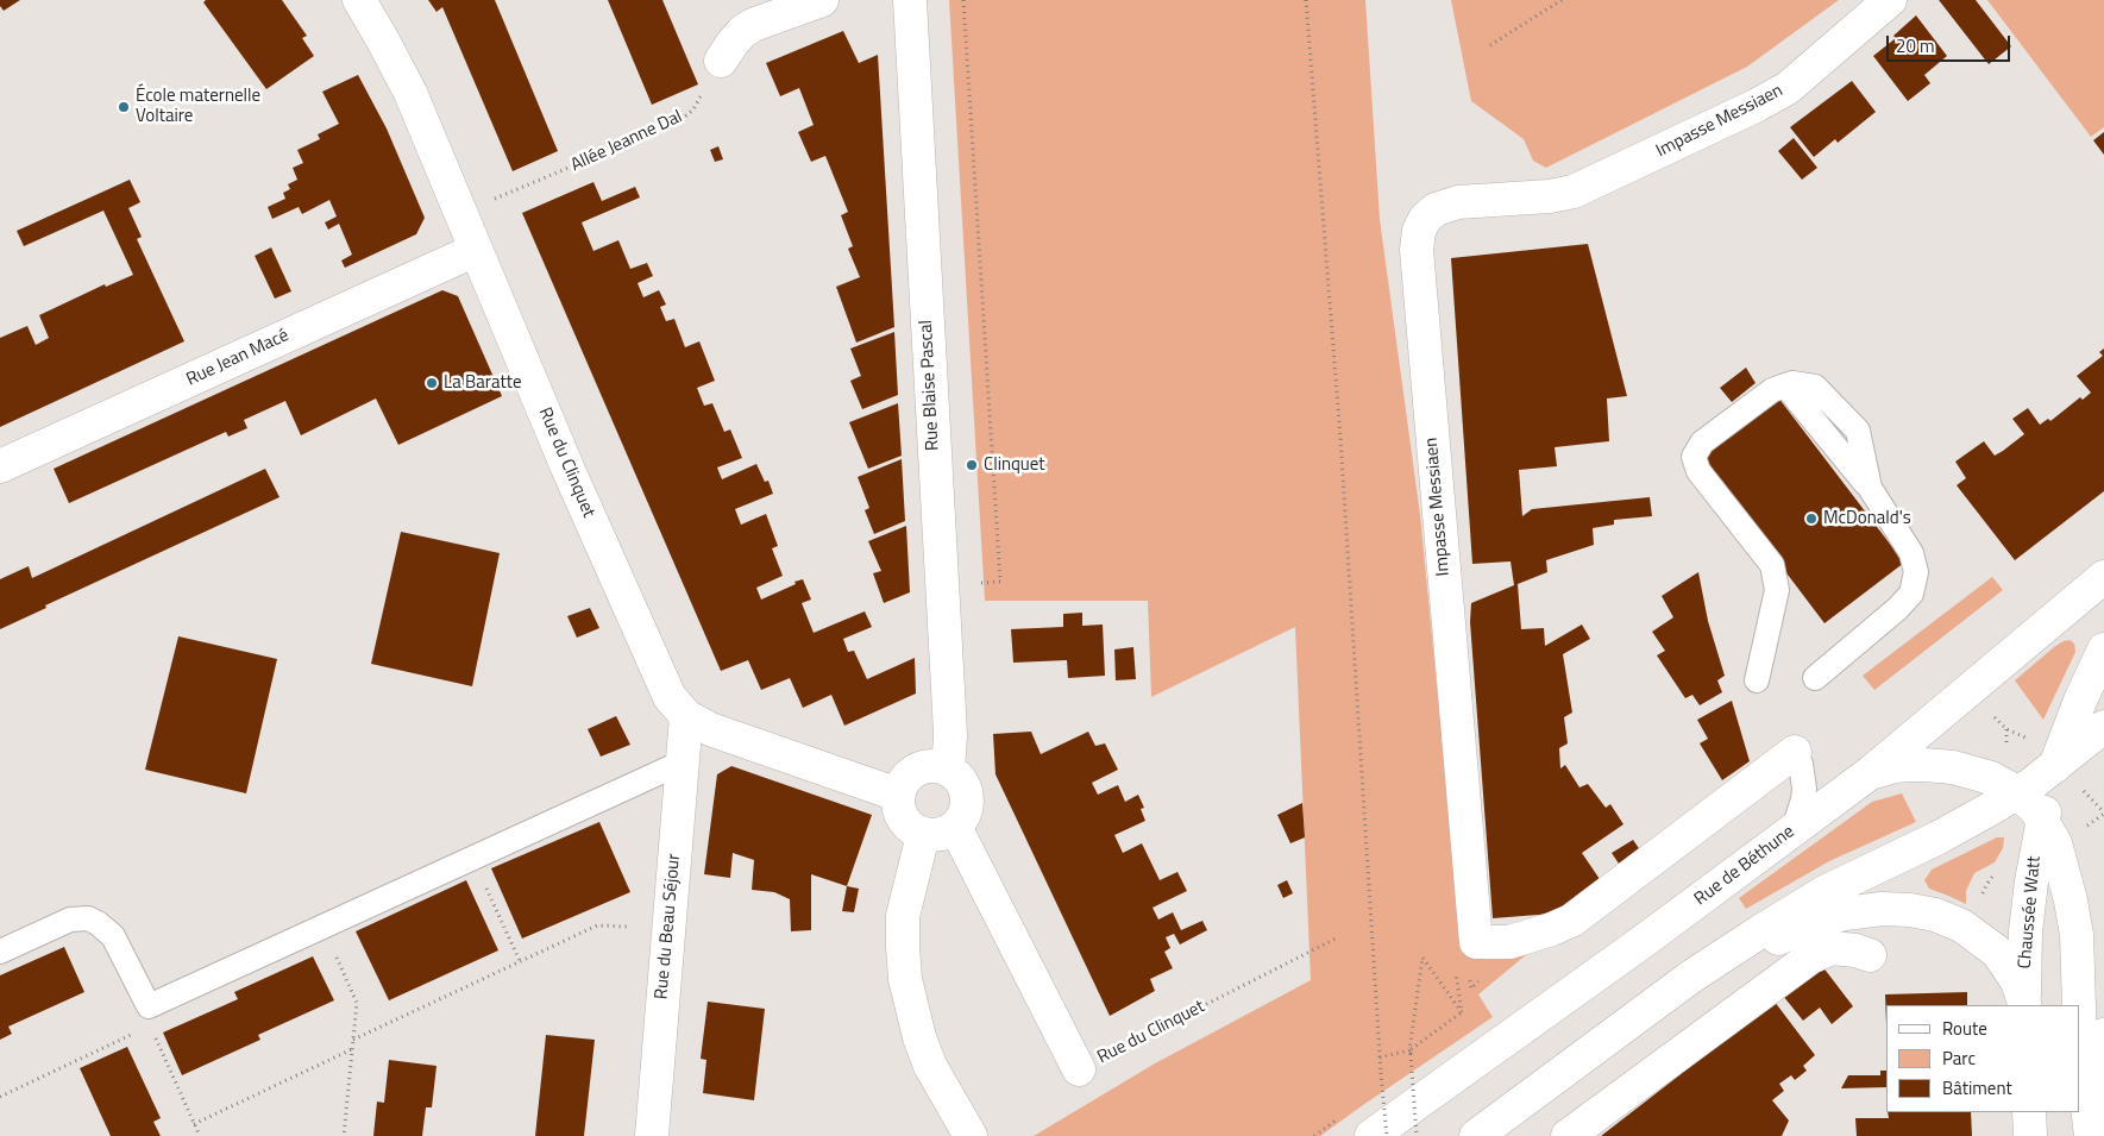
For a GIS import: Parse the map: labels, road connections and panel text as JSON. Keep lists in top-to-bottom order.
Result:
{
  "streets": {
    "street": [
      "Impasse Messiaen",
      "Rue Jean Macé",
      "Rue Blaise Pascal",
      "Rue du Clinquet",
      "Rue de Béthune",
      "Chaussée Watt",
      "Rue du Beau Séjour"
    ],
    "path": ["Allée Jeanne Dal"]
  },
  "crossings": [
    ["Allée Jeanne Dal", "Rue du Clinquet"],
    ["Rue Jean Macé", "Rue du Clinquet"],
    ["Rue Blaise Pascal", "Rue du Clinquet"],
    ["Rue du Clinquet", "Rue du Beau Séjour"],
    ["Rue de Béthune", "Chaussée Watt"]
  ],
  "places": [
    "École maternelle Voltaire",
    "La Baratte",
    "Clinquet",
    "McDonald's"
  ],
  "legend": ["Route", "Parc", "Bâtiment"],
  "scale_bar": "20 m"
}
